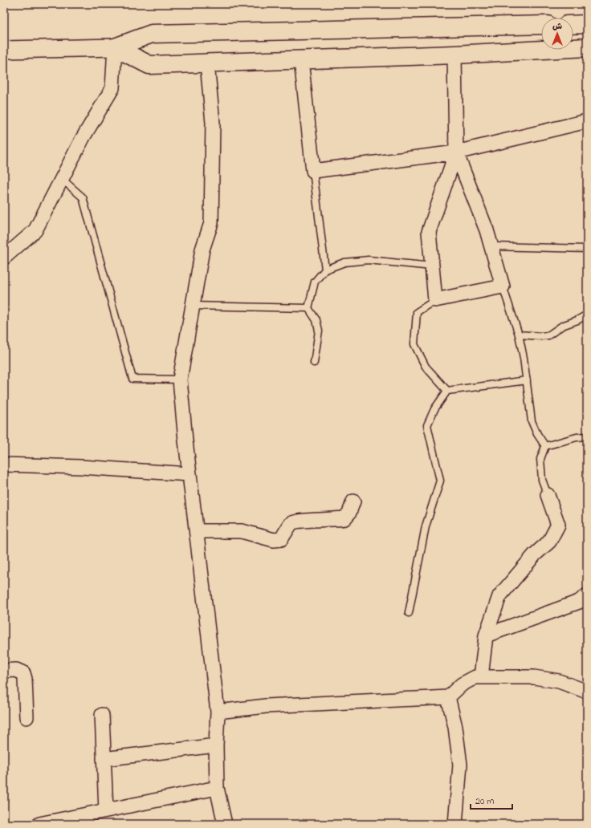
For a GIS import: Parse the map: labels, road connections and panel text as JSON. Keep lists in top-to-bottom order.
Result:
{
  "scale_bar": "20 m",
  "north": "top"
}
